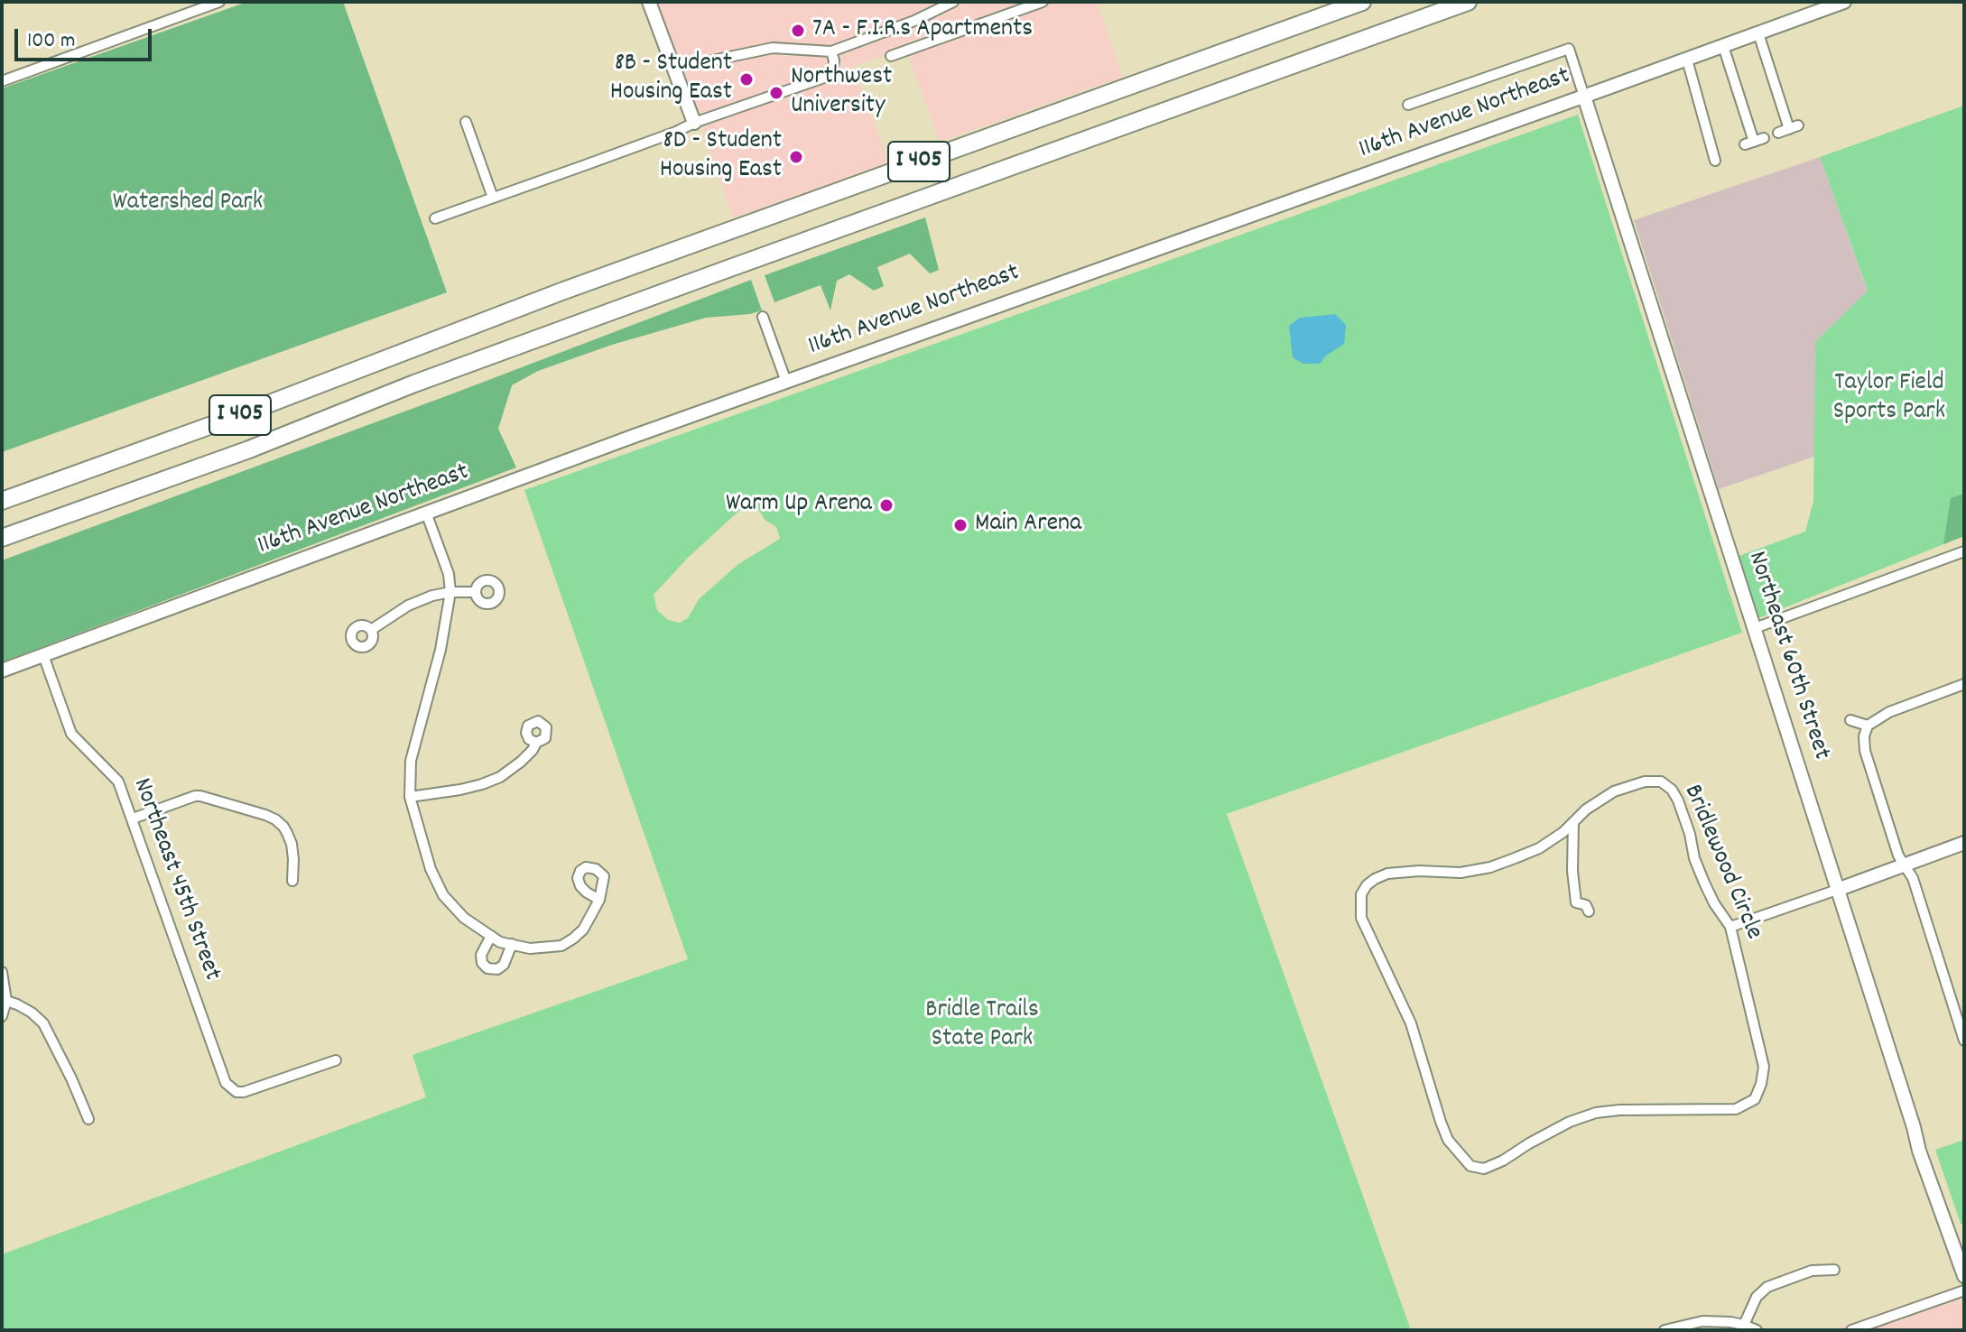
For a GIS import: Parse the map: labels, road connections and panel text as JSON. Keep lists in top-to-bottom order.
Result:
{
  "streets": {
    "highway": ["I 405"],
    "street": [
      "116th Avenue Northeast",
      "Northeast 60th Street",
      "Bridlewood Circle",
      "Northeast 45th Street"
    ]
  },
  "crossings": [
    ["116th Avenue Northeast", "Northeast 60th Street"],
    ["116th Avenue Northeast", "Northeast 45th Street"]
  ],
  "parks": ["Watershed Park", "Taylor Field Sports Park", "Bridle Trails State Park"],
  "places": [
    "7A - F.I.R.s Apartments",
    "8B - Student Housing East",
    "Northwest University",
    "8D - Student Housing East",
    "Warm Up Arena",
    "Main Arena"
  ],
  "scale_bar": "100 m"
}
